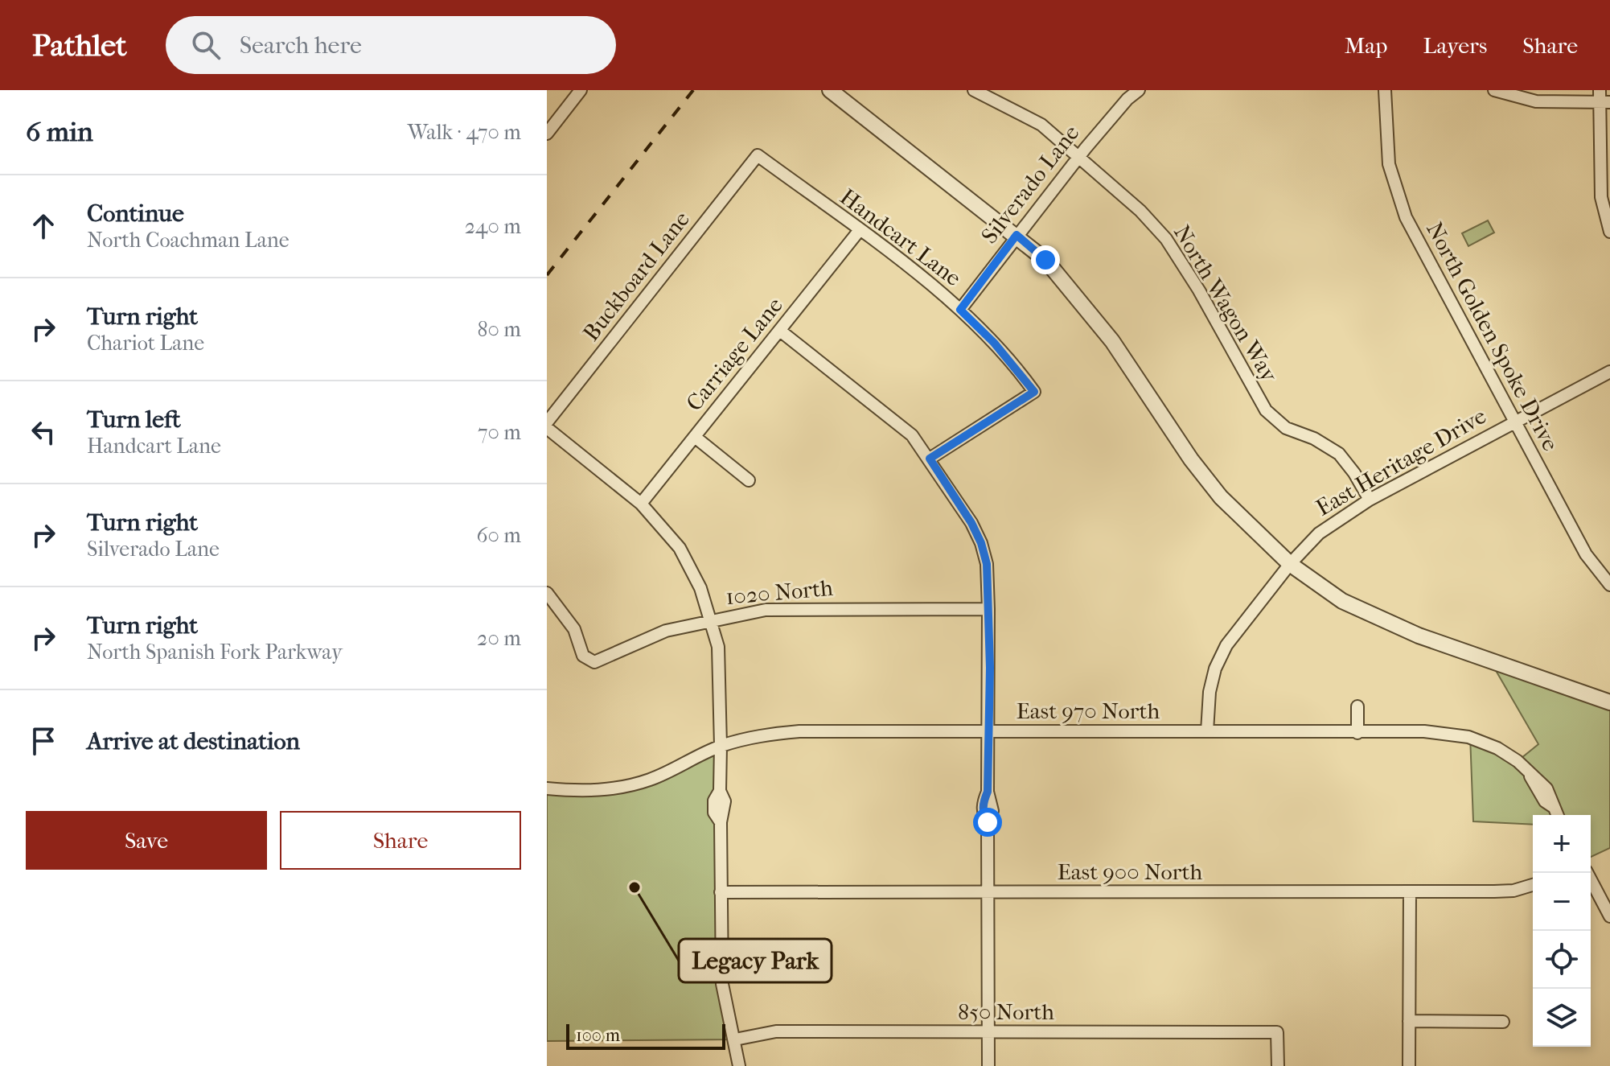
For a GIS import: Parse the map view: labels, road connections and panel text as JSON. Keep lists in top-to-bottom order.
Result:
{
  "streets": {
    "street": [
      "Silverado Lane",
      "Handcart Lane",
      "Buckboard Lane",
      "North Wagon Way",
      "North Golden Spoke Drive",
      "Carriage Lane",
      "East Heritage Drive",
      "1020 North",
      "East 970 North",
      "East 900 North",
      "850 North"
    ]
  },
  "crossings": [
    ["Silverado Lane", "Handcart Lane"],
    ["Silverado Lane", "North Wagon Way"],
    ["Handcart Lane", "Buckboard Lane"],
    ["Handcart Lane", "Carriage Lane"],
    ["North Wagon Way", "East Heritage Drive"],
    ["North Golden Spoke Drive", "East Heritage Drive"],
    ["East Heritage Drive", "East 970 North"]
  ],
  "places": ["Legacy Park"],
  "scale_bar": "100 m",
  "page": {
    "header": "Pathlet",
    "search": "Search here",
    "nav": ["Map", "Layers", "Share"],
    "heading": ["6 min", "Walk · 470 m"],
    "list": [
      ["Continue", "North Coachman Lane", "240 m"],
      ["Turn right", "Chariot Lane", "80 m"],
      ["Turn left", "Handcart Lane", "70 m"],
      ["Turn right", "Silverado Lane", "60 m"],
      ["Turn right", "North Spanish Fork Parkway", "20 m"],
      "Arrive at destination"
    ],
    "buttons": ["Save", "Share"],
    "map_buttons": ["+", "−"],
    "scale": "100 m"
  }
}
